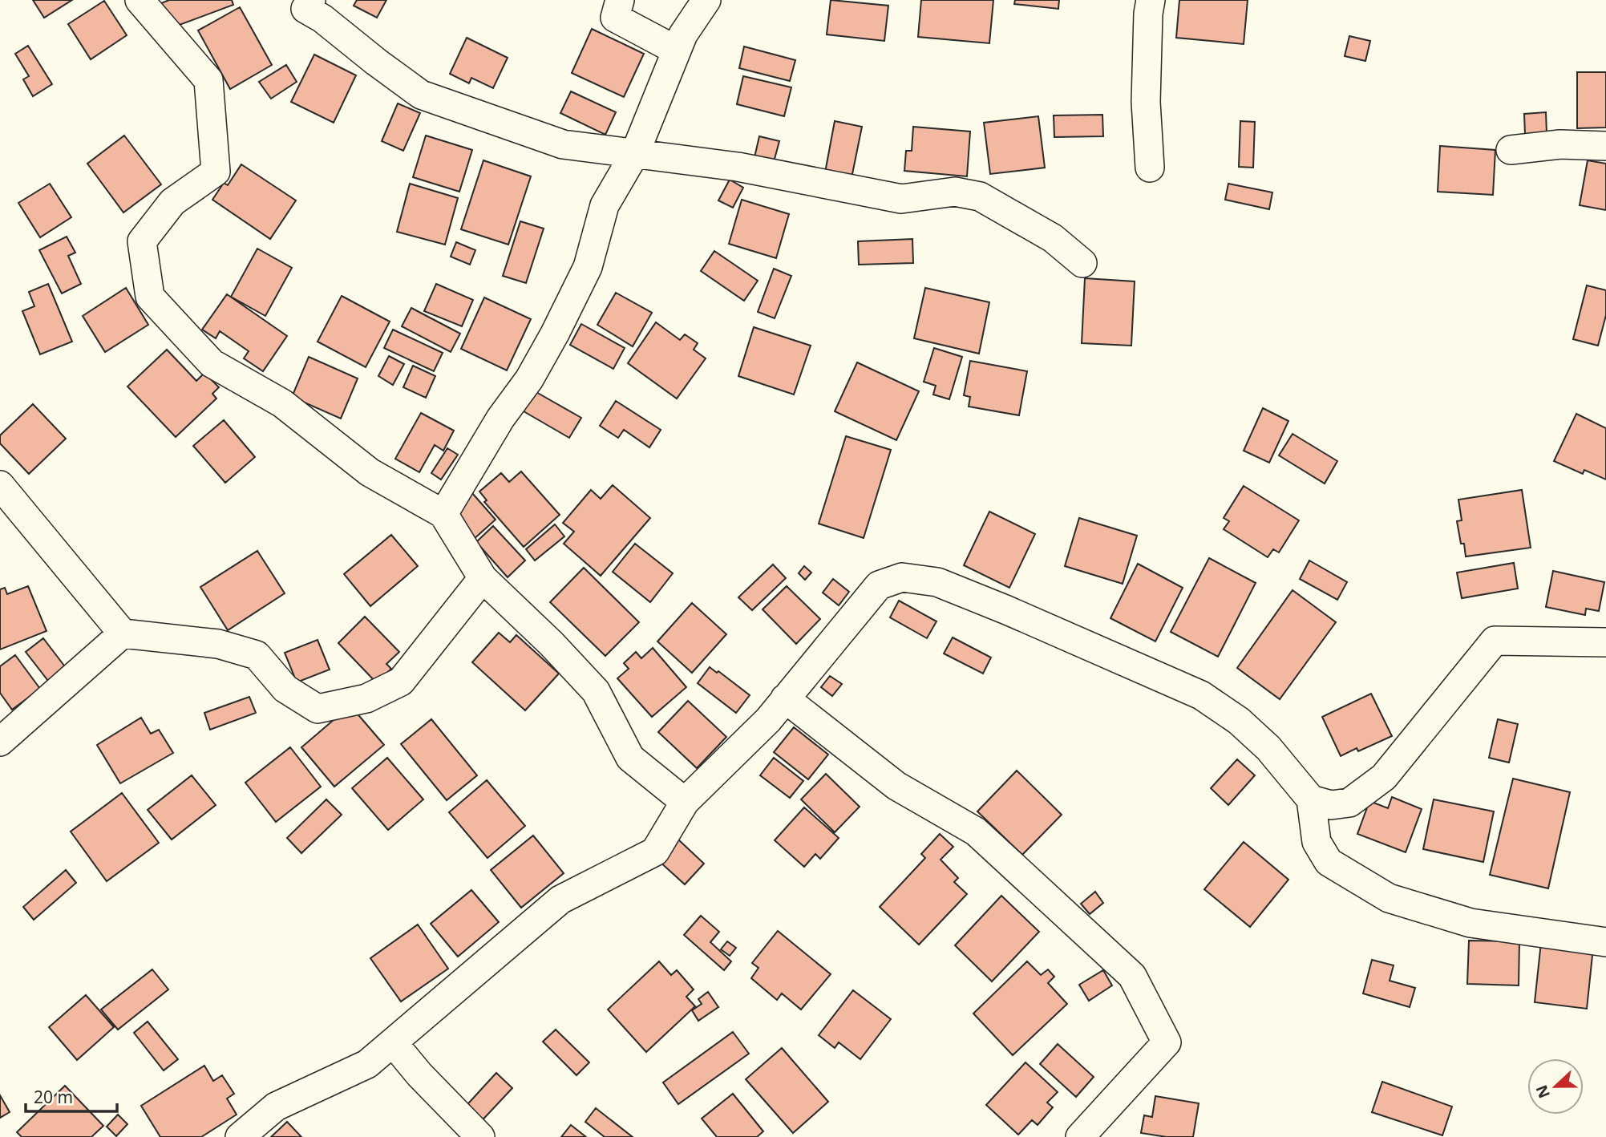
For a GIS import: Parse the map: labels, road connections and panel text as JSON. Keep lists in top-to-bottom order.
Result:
{
  "scale_bar": "20 m",
  "north": "left"
}
